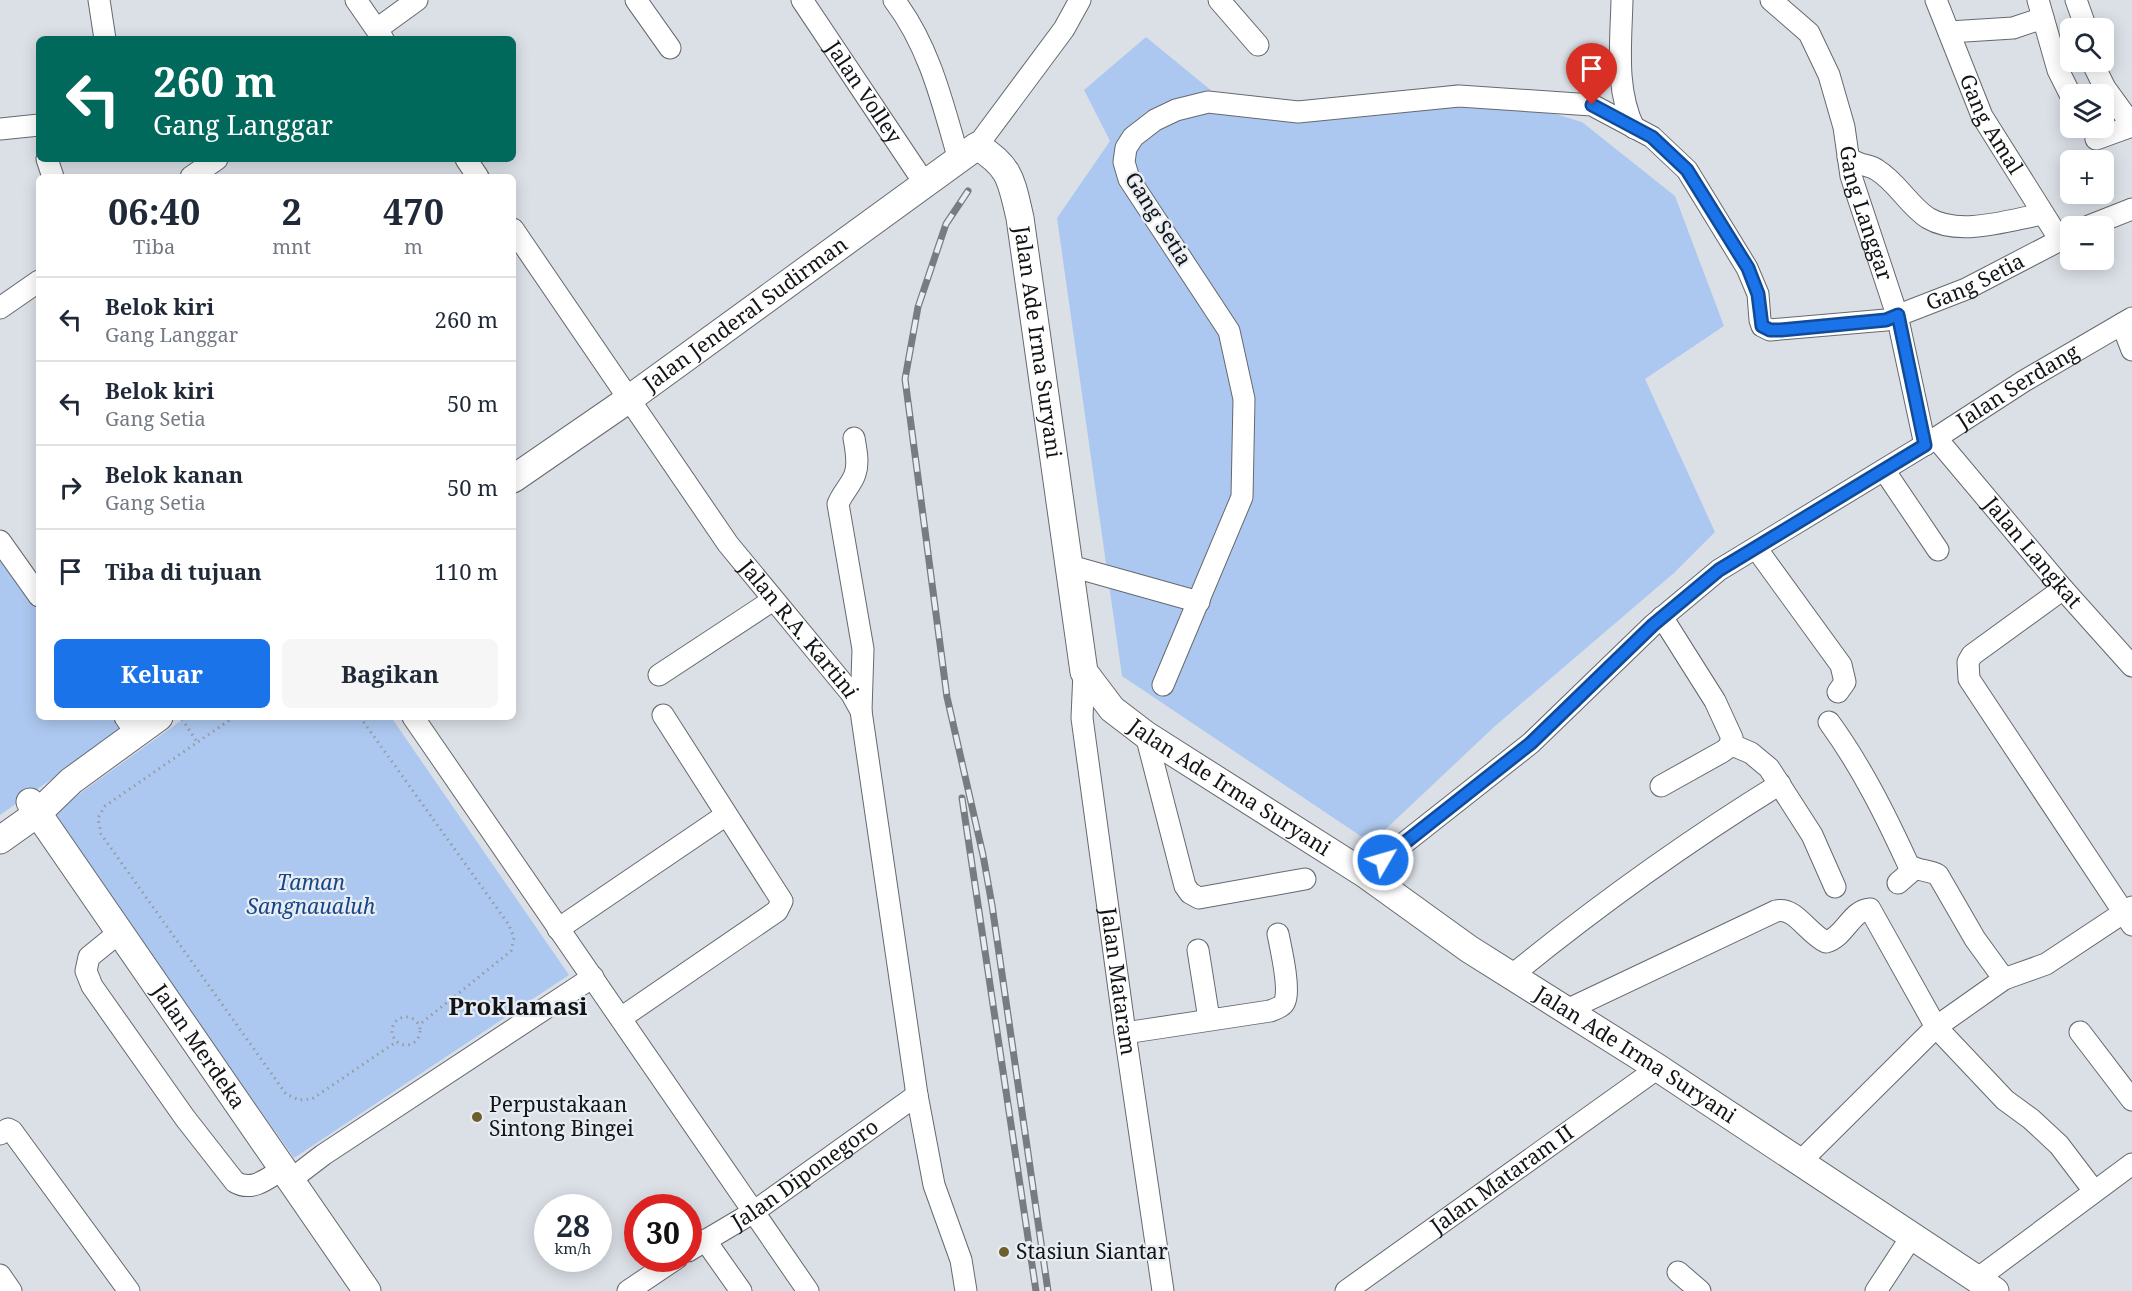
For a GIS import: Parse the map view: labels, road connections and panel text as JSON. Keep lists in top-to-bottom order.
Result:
{
  "streets": {
    "main road": ["Jalan Jenderal Sudirman", "Jalan Ade Irma Suryani", "Jalan Merdeka"],
    "street": [
      "Jalan Volley",
      "Gang Amal",
      "Gang Langgar",
      "Gang Setia",
      "Jalan Serdang",
      "Jalan Langkat",
      "Jalan R.A. Kartini",
      "Jalan Mataram",
      "Jalan Diponegoro",
      "Jalan Mataram II"
    ]
  },
  "crossings": [
    ["Jalan Volley", "Jalan Jenderal Sudirman"],
    ["Gang Langgar", "Gang Setia"],
    ["Gang Langgar", "Jalan Serdang"],
    ["Gang Langgar", "Jalan Langkat"],
    ["Jalan Jenderal Sudirman", "Jalan Ade Irma Suryani"],
    ["Jalan Jenderal Sudirman", "Jalan R.A. Kartini"],
    ["Jalan Ade Irma Suryani", "Jalan Serdang"],
    ["Jalan Ade Irma Suryani", "Jalan Mataram"],
    ["Jalan Ade Irma Suryani", "Jalan Mataram II"],
    ["Jalan Serdang", "Jalan Langkat"],
    ["Jalan R.A. Kartini", "Jalan Diponegoro"]
  ],
  "districts": ["Proklamasi"],
  "parks": ["Taman Sangnaualuh"],
  "places": ["Perpustakaan Sintong Bingei", "Stasiun Siantar"],
  "page": {
    "map_buttons": ["+", "−"],
    "turn": ["260 m", "Gang Langgar"],
    "eta": [
      "06:40",
      "Tiba",
      "2",
      "mnt",
      "470",
      "m"
    ],
    "list": [
      {
        "name": "Belok kiri",
        "note": "Gang Langgar",
        "value": "260 m"
      },
      {
        "name": "Belok kiri",
        "note": "Gang Setia",
        "value": "50 m"
      },
      {
        "name": "Belok kanan",
        "note": "Gang Setia",
        "value": "50 m"
      },
      {
        "name": "Tiba di tujuan",
        "value": "110 m"
      }
    ],
    "buttons": ["Keluar", "Bagikan"],
    "speed": "28 km/h",
    "limit": "30"
  }
}
